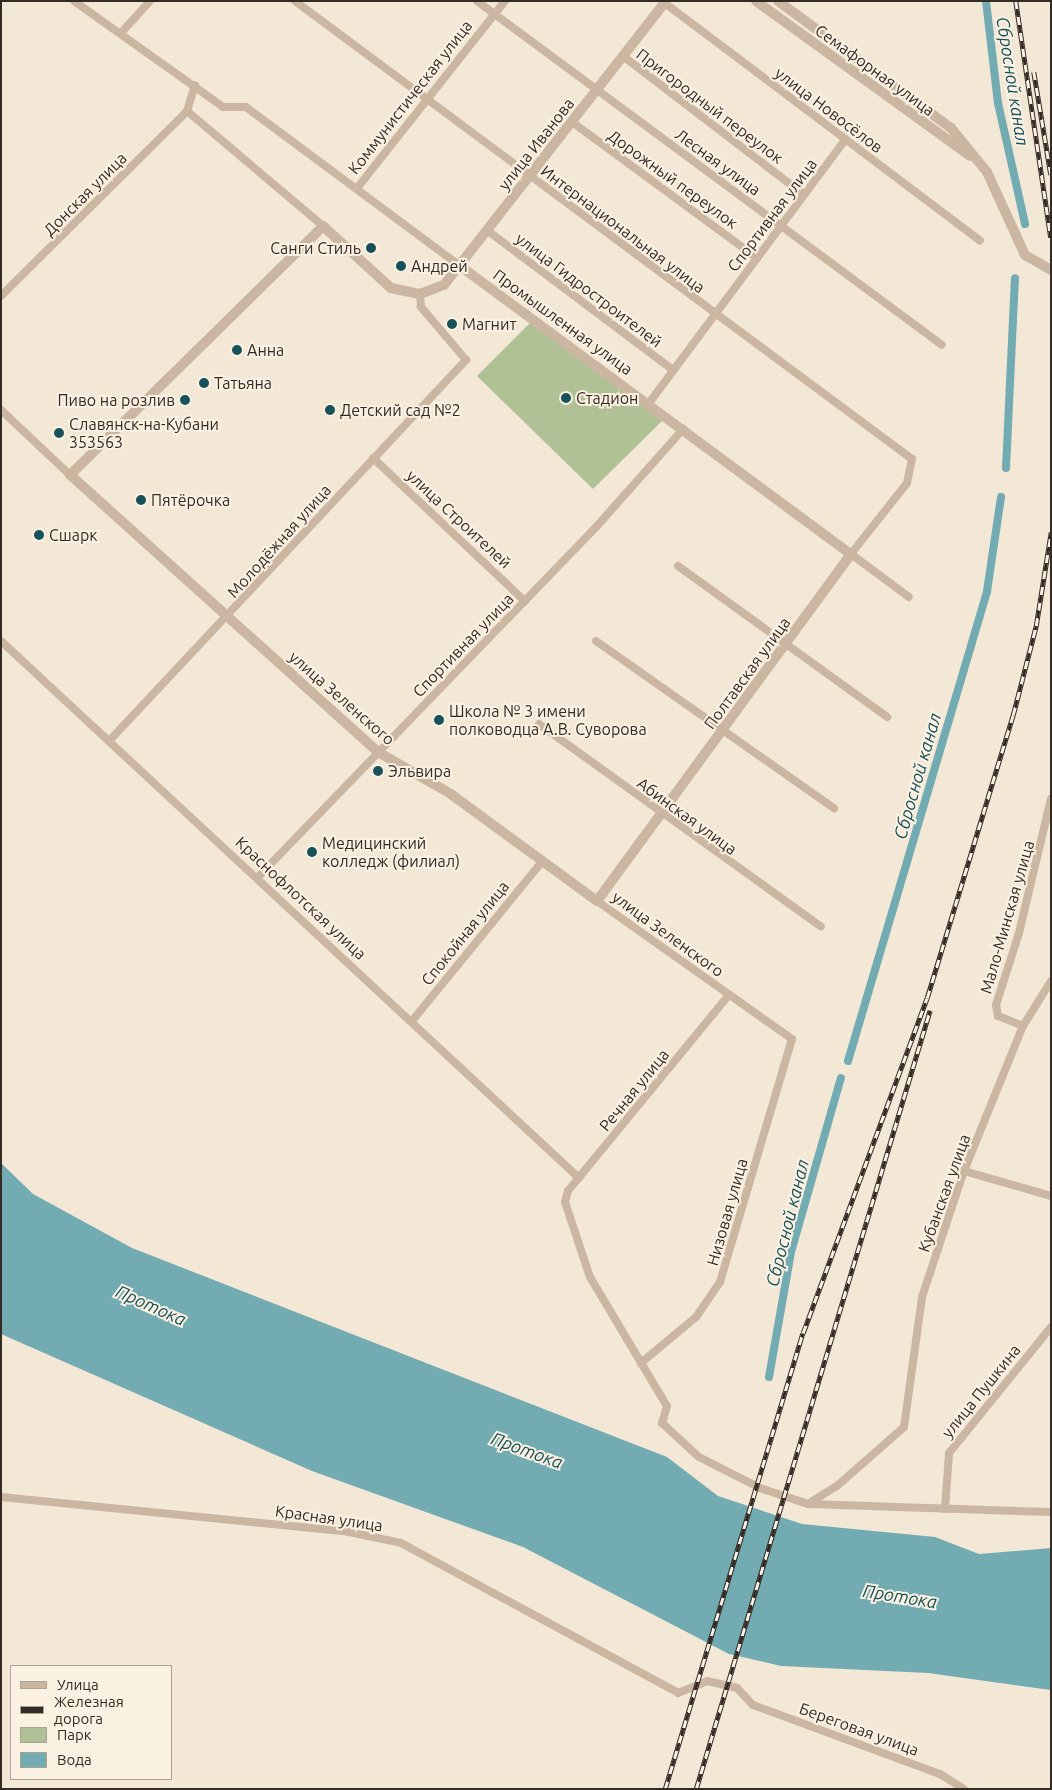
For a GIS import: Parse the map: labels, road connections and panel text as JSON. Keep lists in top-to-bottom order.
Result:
{
  "streets": {
    "street": [
      "Семафорная улица",
      "Коммунистическая улица",
      "Пригородный переулок",
      "улица Новосёлов",
      "улица Иванова",
      "Лесная улица",
      "Дорожный переулок",
      "Донская улица",
      "Спортивная улица",
      "Интернациональная улица",
      "улица Гидростроителей",
      "Промышленная улица",
      "улица Строителей",
      "Молодёжная улица",
      "Полтавская улица",
      "улица Зеленского",
      "Абинская улица",
      "Краснофлотская улица",
      "Мало-Минская улица",
      "Спокойная улица",
      "Речная улица",
      "Кубанская улица",
      "Низовая улица",
      "улица Пушкина",
      "Красная улица",
      "Береговая улица"
    ]
  },
  "crossings": [
    ["Коммунистическая улица", "Лесная улица"],
    ["Коммунистическая улица", "Интернациональная улица"],
    ["Коммунистическая улица", "Промышленная улица"],
    ["Пригородный переулок", "улица Иванова"],
    ["Пригородный переулок", "Спортивная улица"],
    ["улица Новосёлов", "улица Иванова"],
    ["улица Новосёлов", "Спортивная улица"],
    ["улица Иванова", "Лесная улица"],
    ["улица Иванова", "Дорожный переулок"],
    ["улица Иванова", "Интернациональная улица"],
    ["улица Иванова", "улица Гидростроителей"],
    ["улица Иванова", "Промышленная улица"],
    ["улица Иванова", "Молодёжная улица"],
    ["Лесная улица", "Спортивная улица"],
    ["Дорожный переулок", "Спортивная улица"],
    ["Спортивная улица", "Интернациональная улица"],
    ["Спортивная улица", "улица Гидростроителей"],
    ["Спортивная улица", "Промышленная улица"],
    ["Спортивная улица", "улица Строителей"],
    ["Спортивная улица", "улица Зеленского"],
    ["Спортивная улица", "Краснофлотская улица"],
    ["Интернациональная улица", "Полтавская улица"],
    ["Промышленная улица", "Полтавская улица"],
    ["улица Строителей", "Молодёжная улица"],
    ["Молодёжная улица", "улица Зеленского"],
    ["Молодёжная улица", "Краснофлотская улица"],
    ["Полтавская улица", "улица Зеленского"],
    ["Полтавская улица", "Абинская улица"],
    ["улица Зеленского", "Спокойная улица"],
    ["улица Зеленского", "Речная улица"],
    ["улица Зеленского", "Низовая улица"],
    ["Краснофлотская улица", "Спокойная улица"],
    ["Краснофлотская улица", "Речная улица"],
    ["Мало-Минская улица", "Кубанская улица"],
    ["Речная улица", "Низовая улица"],
    ["Красная улица", "Береговая улица"]
  ],
  "water": ["Сбросной канал", "Протока"],
  "places": [
    "Санги Стиль",
    "Андрей",
    "Магнит",
    "Анна",
    "Татьяна",
    "Стадион",
    "Пиво на розлив",
    "Детский сад №2",
    "Славянск-на-Кубани 353563",
    "Пятёрочка",
    "Сшарк",
    "Школа № 3 имени полководца А.В. Суворова",
    "Эльвира",
    "Медицинский колледж (филиал)"
  ],
  "legend": [
    "Улица",
    "Железная дорога",
    "Парк",
    "Вода"
  ]
}
